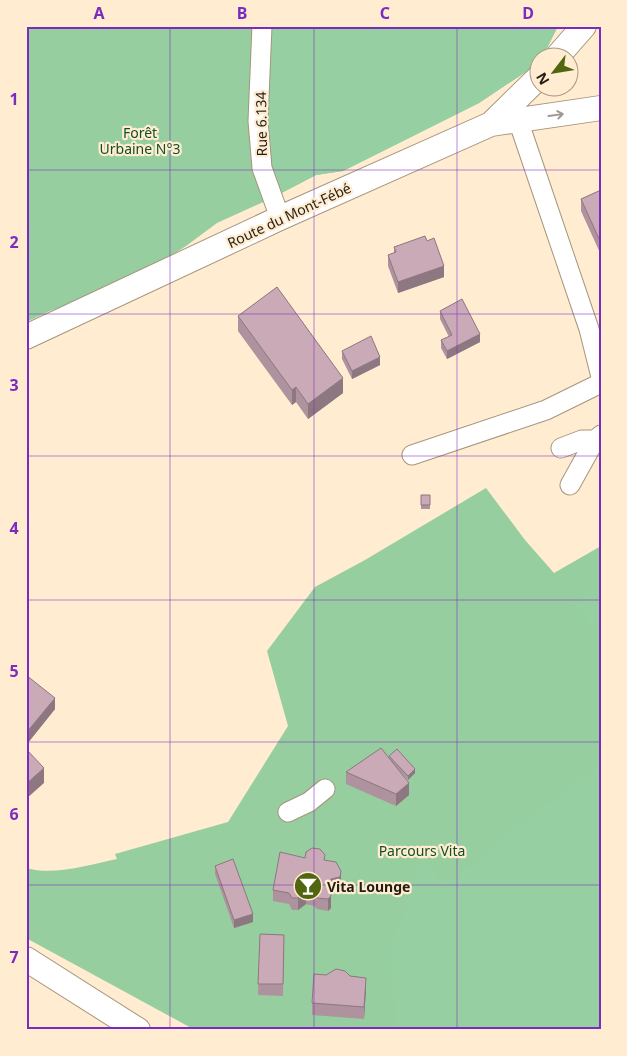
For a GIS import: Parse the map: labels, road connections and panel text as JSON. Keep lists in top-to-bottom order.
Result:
{
  "streets": {
    "street": ["Rue 6.134", "Route du Mont-Fébé"]
  },
  "crossings": [
    ["Rue 6.134", "Route du Mont-Fébé"]
  ],
  "parks": ["Forêt Urbaine N°3", "Parcours Vita"],
  "places": {
    "bar": ["Vita Lounge"]
  },
  "north": "bottom left",
  "grid": {
    "columns": [
      "A",
      "B",
      "C",
      "D"
    ],
    "rows": [
      "1",
      "2",
      "3",
      "4",
      "5",
      "6",
      "7"
    ]
  }
}
